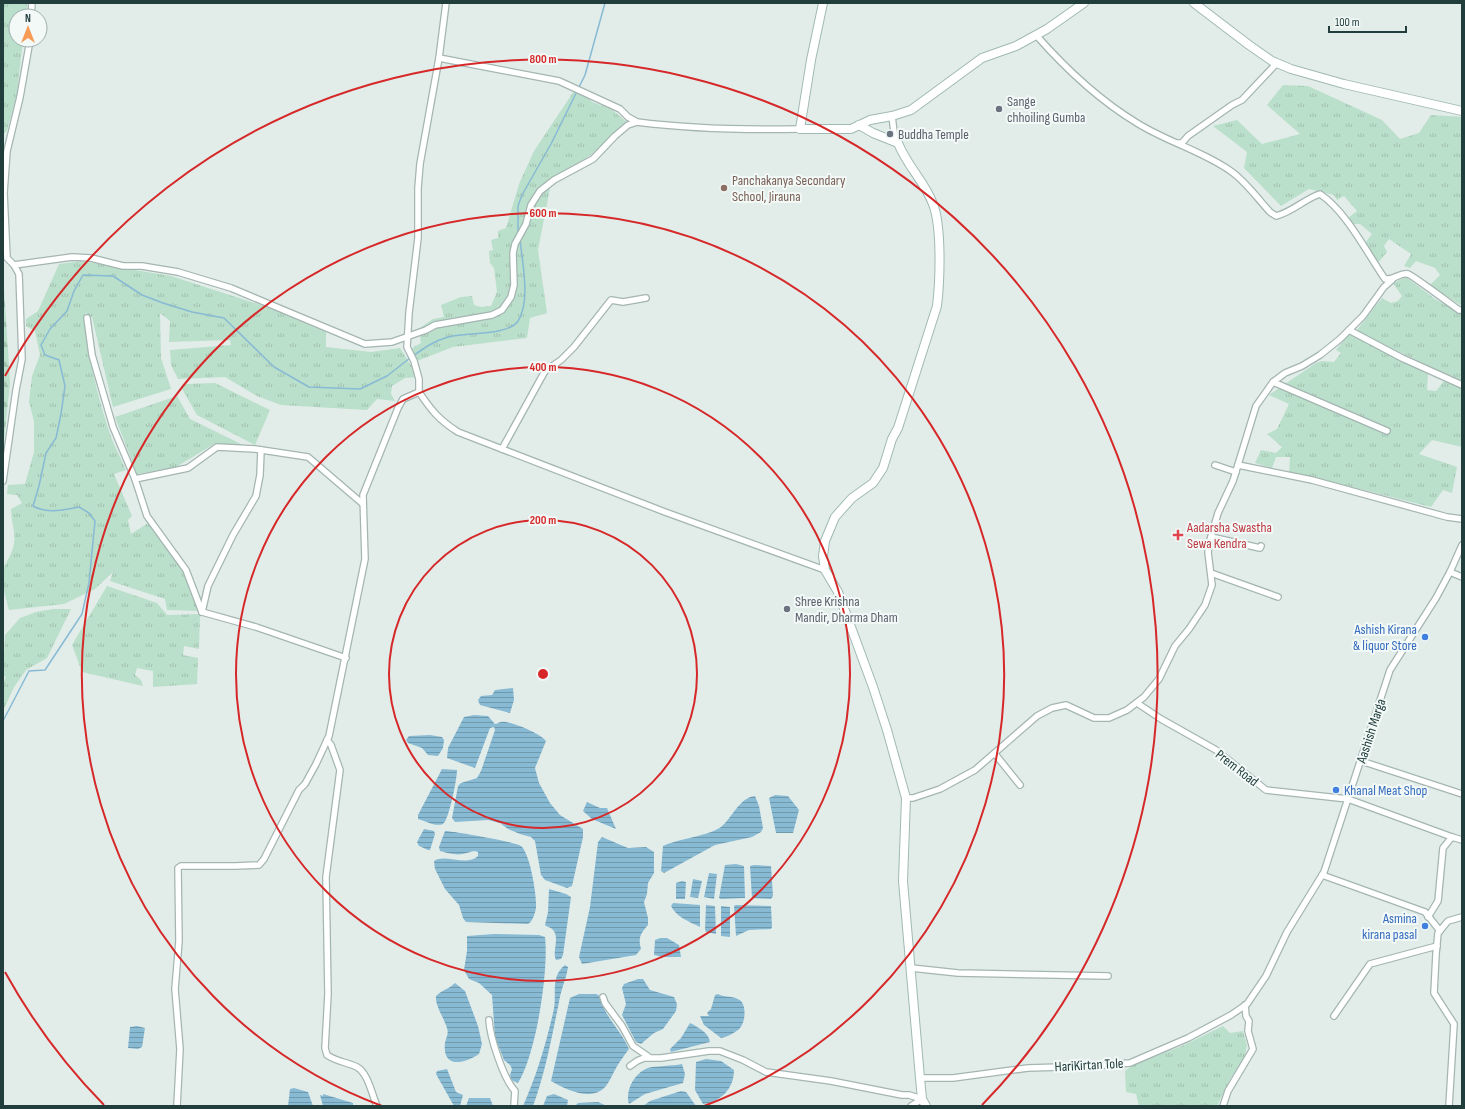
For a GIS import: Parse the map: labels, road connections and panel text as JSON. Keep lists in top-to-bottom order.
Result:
{
  "streets": {
    "street": ["Aashish Marga", "Prem Road", "HariKirtan Tole"]
  },
  "crossings": [
    ["Aashish Marga", "Prem Road"],
    ["Aashish Marga", "HariKirtan Tole"]
  ],
  "places": {
    "other": [
      "Sange chhoiling Gumba",
      "Buddha Temple",
      "Panchakanya Secondary School, Jirauna",
      "Shree Krishna Mandir, Dharma Dham",
      "Ashish Kirana & liquor Store",
      "Khanal Meat Shop",
      "Asmina kirana pasal"
    ],
    "health": ["Aadarsha Swastha Sewa Kendra"]
  },
  "scale_bar": "100 m",
  "north": "top",
  "rings": [
    "800 m",
    "600 m",
    "400 m",
    "200 m"
  ]
}
